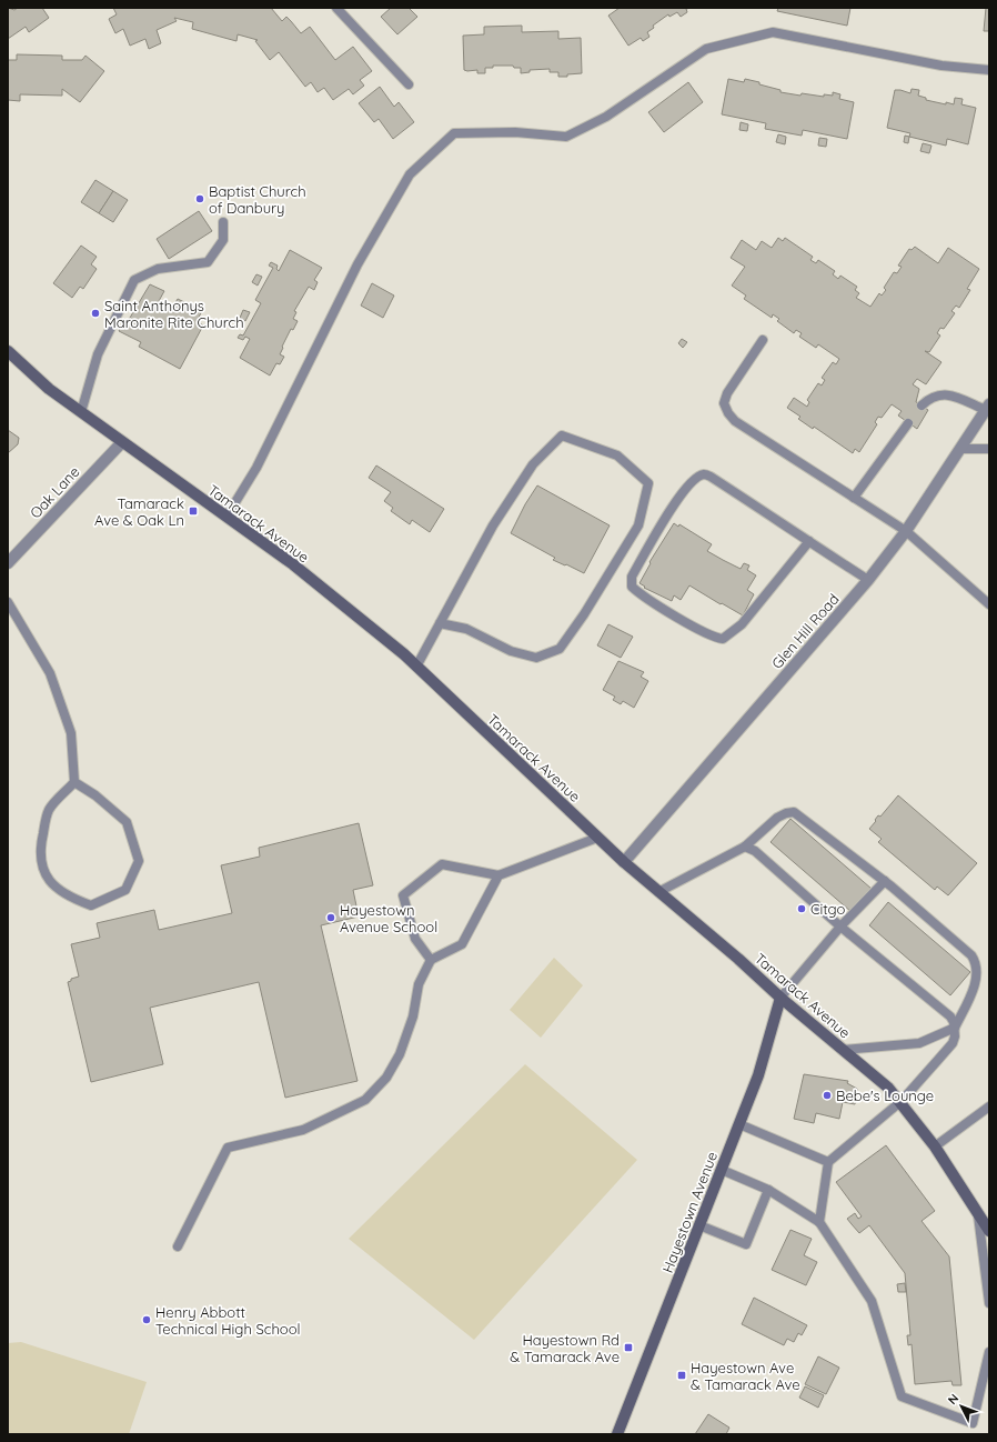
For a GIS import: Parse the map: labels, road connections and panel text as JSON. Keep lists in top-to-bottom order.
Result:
{
  "streets": {
    "street": [
      "Oak Lane",
      "Tamarack Avenue",
      "Glen Hill Road",
      "Hayestown Avenue"
    ]
  },
  "crossings": [
    ["Oak Lane", "Tamarack Avenue"],
    ["Tamarack Avenue", "Glen Hill Road"],
    ["Tamarack Avenue", "Hayestown Avenue"]
  ],
  "places": {
    "other": [
      "Baptist Church of Danbury",
      "Saint Anthonys Maronite Rite Church",
      "Citgo",
      "Hayestown Avenue School",
      "Bebe's Lounge",
      "Henry Abbott Technical High School"
    ],
    "transit": ["Tamarack Ave & Oak Ln", "Hayestown Rd & Tamarack Ave", "Hayestown Ave & Tamarack Ave"]
  },
  "north": "top left"
}
